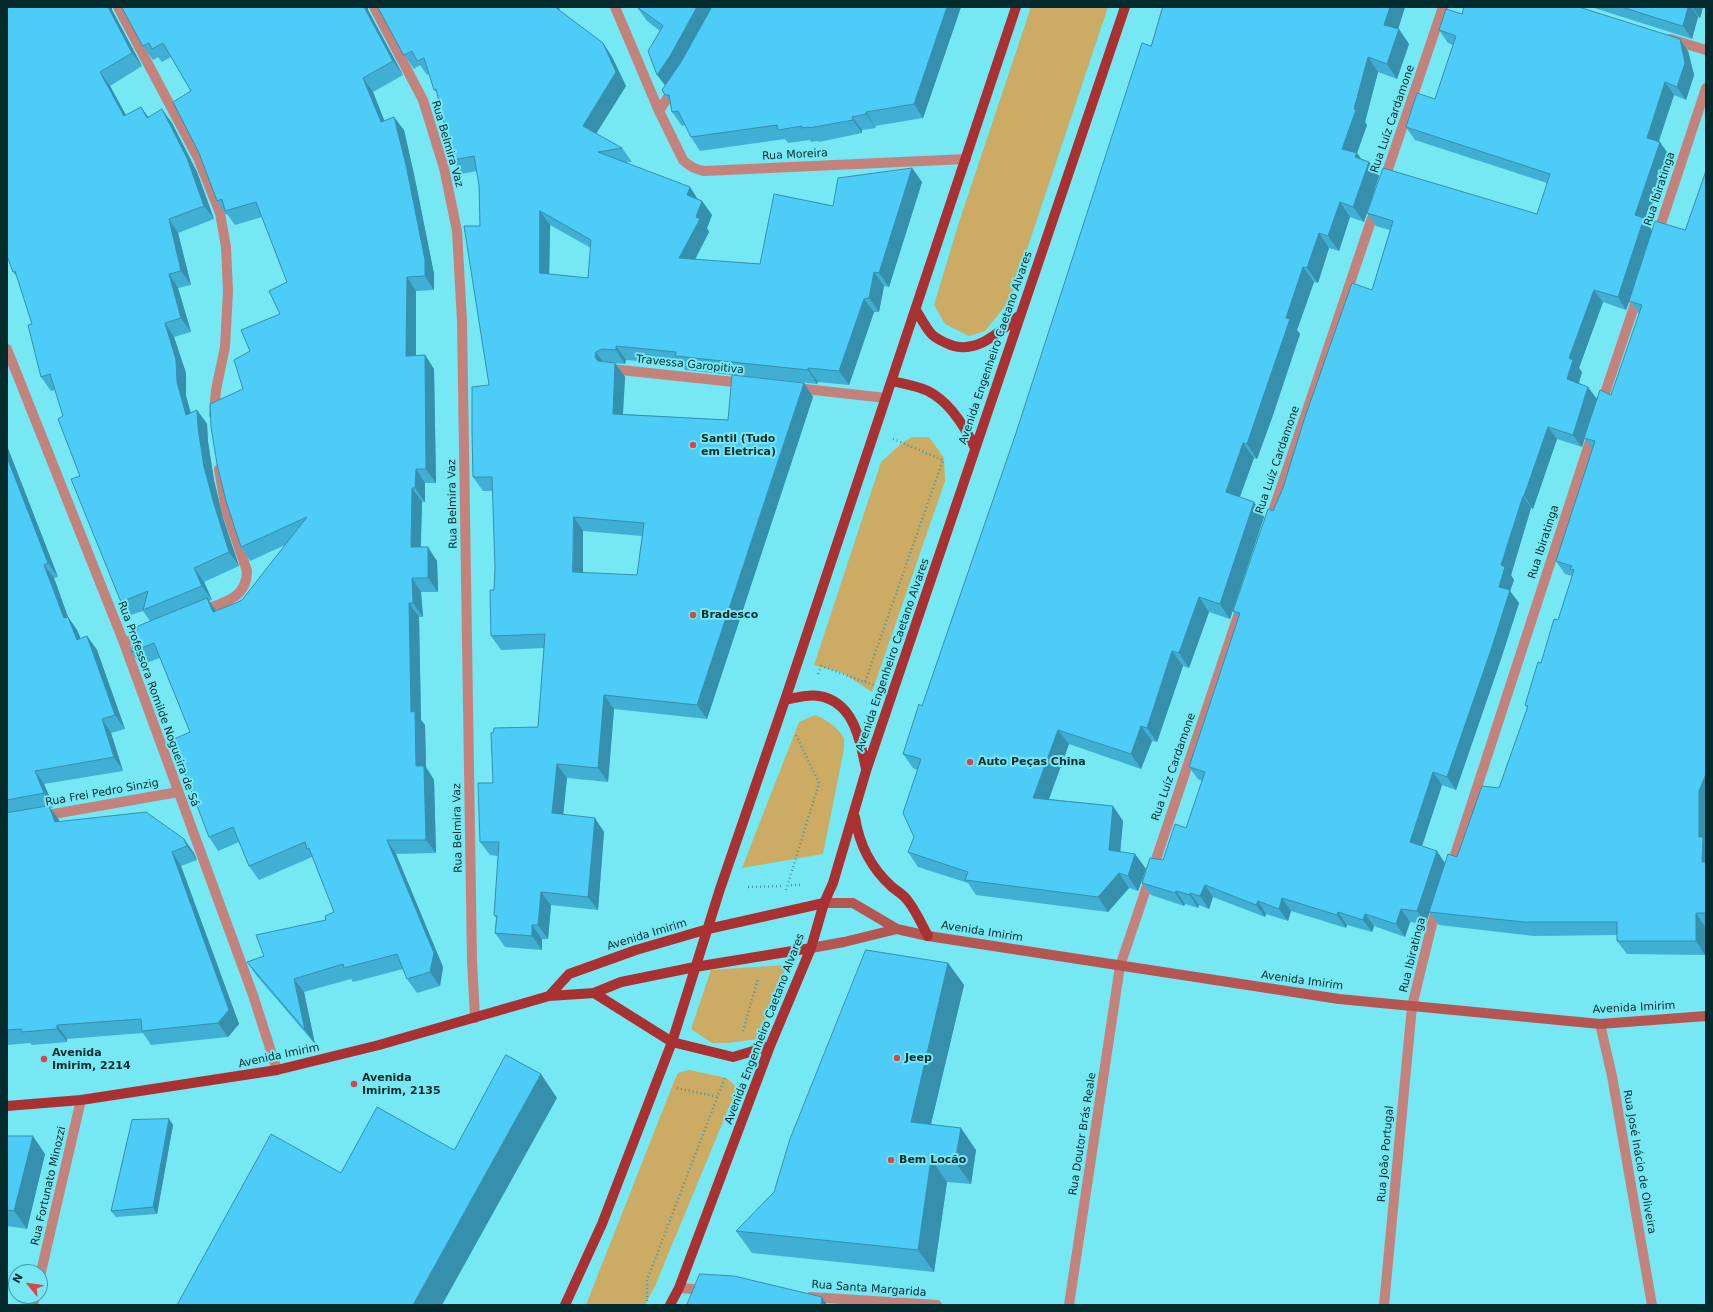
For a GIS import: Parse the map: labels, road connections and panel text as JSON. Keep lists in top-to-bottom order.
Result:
{
  "streets": {
    "main road": ["Avenida Engenheiro Caetano Alvares", "Avenida Imirim"],
    "street": [
      "Rua Luíz Cardamone",
      "Rua Belmira Vaz",
      "Rua Moreira",
      "Rua Ibiratinga",
      "Travessa Garopitiva",
      "Rua Professora Romilde Nogueira de Sá",
      "Rua Frei Pedro Sinzig",
      "Rua Doutor Brás Reale",
      "Rua João Portugal",
      "Rua José Inácio de Oliveira",
      "Rua Fortunato Minozzi",
      "Rua Santa Margarida"
    ]
  },
  "crossings": [
    ["Rua Luíz Cardamone", "Avenida Imirim"],
    ["Rua Luíz Cardamone", "Rua Doutor Brás Reale"],
    ["Rua Belmira Vaz", "Avenida Imirim"],
    ["Rua Ibiratinga", "Avenida Imirim"],
    ["Rua Ibiratinga", "Rua João Portugal"],
    ["Avenida Engenheiro Caetano Alvares", "Avenida Imirim"],
    ["Rua Professora Romilde Nogueira de Sá", "Rua Frei Pedro Sinzig"],
    ["Rua Professora Romilde Nogueira de Sá", "Avenida Imirim"],
    ["Avenida Imirim", "Rua Doutor Brás Reale"],
    ["Avenida Imirim", "Rua João Portugal"],
    ["Avenida Imirim", "Rua José Inácio de Oliveira"],
    ["Avenida Imirim", "Rua Fortunato Minozzi"]
  ],
  "places": [
    "Santil (Tudo em Eletrica)",
    "Bradesco",
    "Auto Peças China",
    "Jeep",
    "Avenida Imirim, 2214",
    "Avenida Imirim, 2135",
    "Bem Locão"
  ],
  "north": "top left"
}
